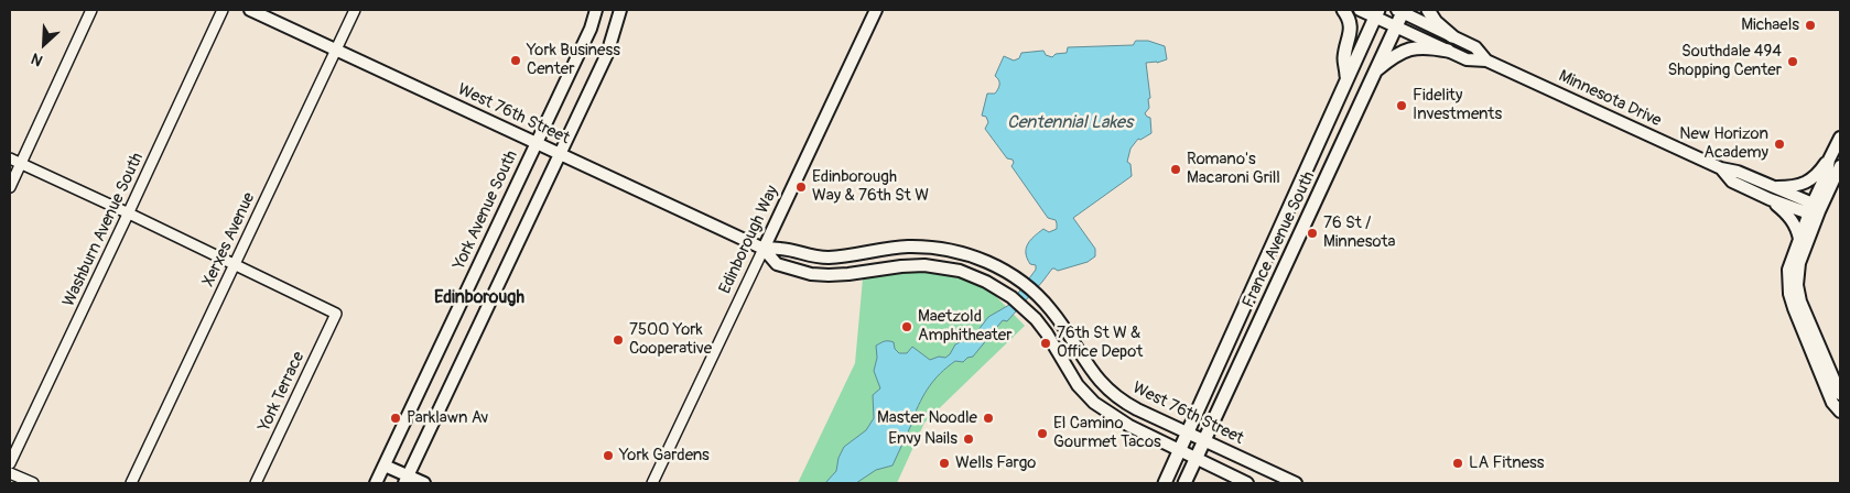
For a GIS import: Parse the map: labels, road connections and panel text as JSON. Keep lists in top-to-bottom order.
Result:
{
  "streets": {
    "main road": ["France Avenue South"],
    "street": [
      "Minnesota Drive",
      "West 76th Street",
      "York Avenue South",
      "Washburn Avenue South",
      "Xerxes Avenue",
      "Edinborough Way",
      "York Terrace"
    ]
  },
  "crossings": [
    ["Minnesota Drive", "France Avenue South"],
    ["West 76th Street", "York Avenue South"],
    ["West 76th Street", "Xerxes Avenue"],
    ["West 76th Street", "Edinborough Way"],
    ["West 76th Street", "France Avenue South"],
    ["Xerxes Avenue", "York Terrace"]
  ],
  "districts": ["Edinborough"],
  "water": ["Centennial Lakes"],
  "places": [
    "Michaels",
    "York Business Center",
    "Southdale 494 Shopping Center",
    "Fidelity Investments",
    "New Horizon Academy",
    "Romano's Macaroni Grill",
    "Edinborough Way & 76th St W",
    "76 St / Minnesota",
    "Maetzold Amphitheater",
    "7500 York Cooperative",
    "76th St W & Office Depot",
    "Parklawn Av",
    "Master Noodle",
    "El Camino Gourmet Tacos",
    "Envy Nails",
    "York Gardens",
    "Wells Fargo",
    "LA Fitness"
  ],
  "north": "bottom left"
}
